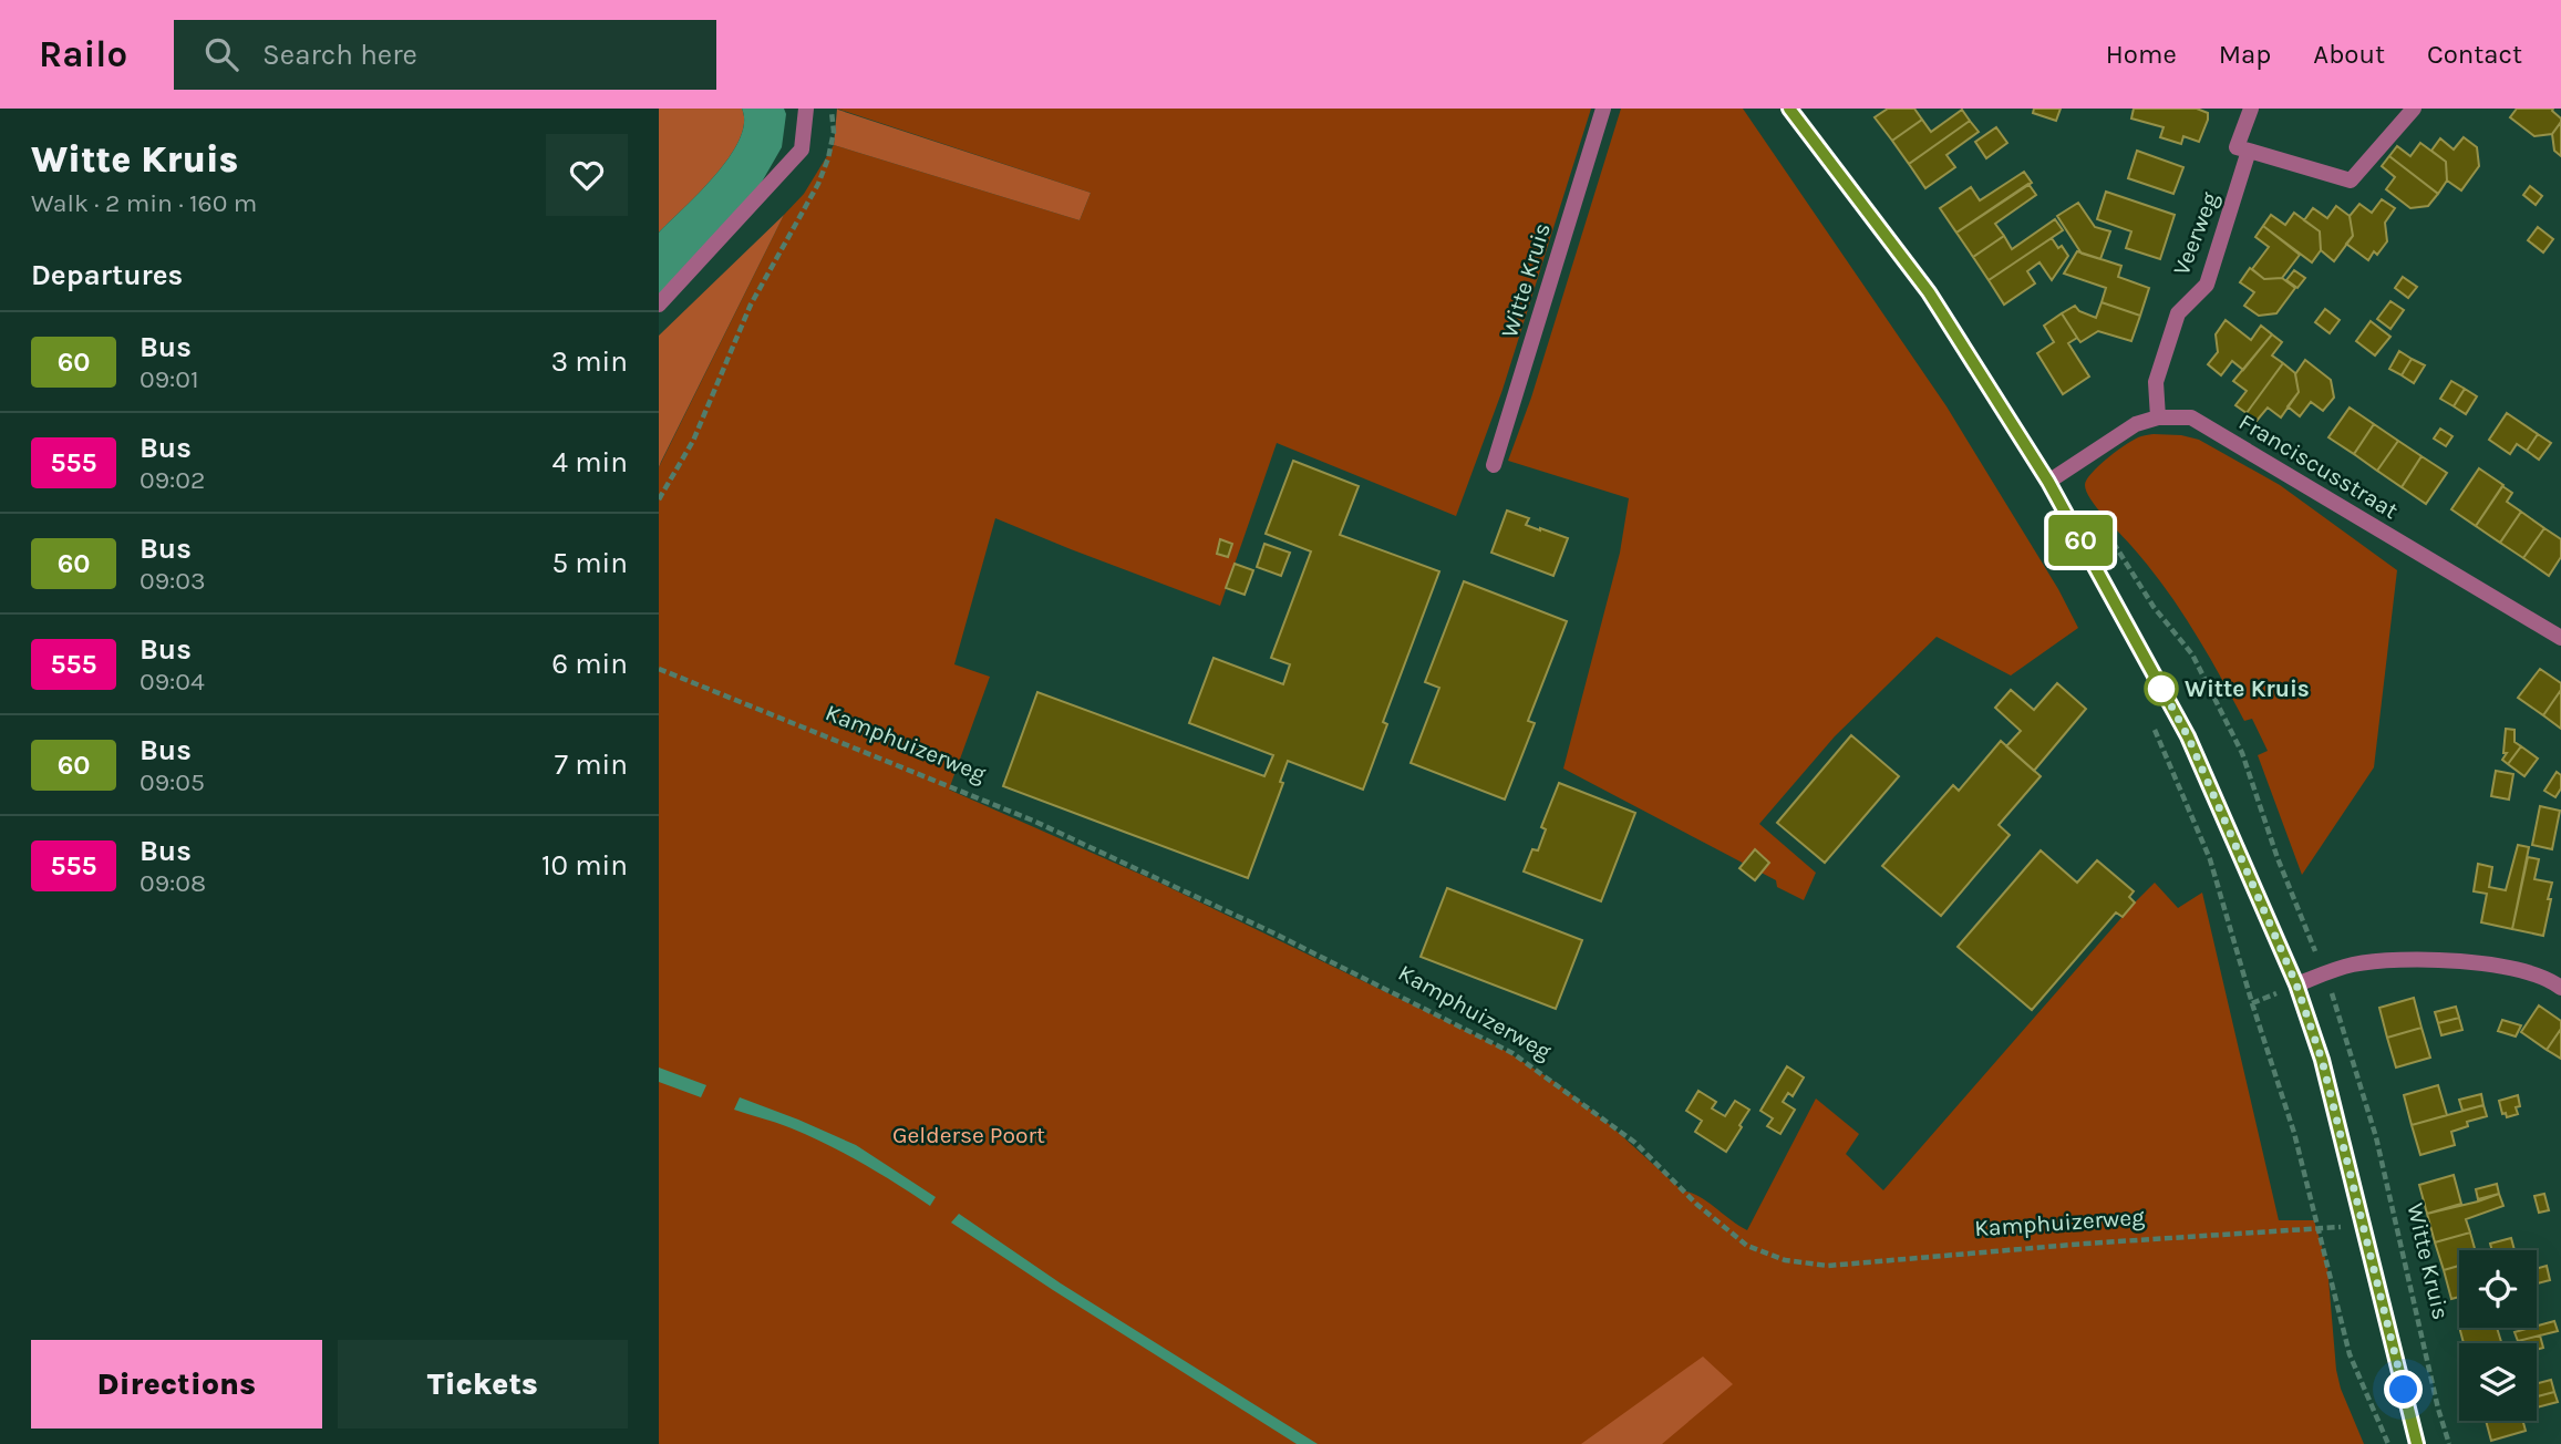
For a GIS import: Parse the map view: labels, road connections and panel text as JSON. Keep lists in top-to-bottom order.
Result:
{
  "streets": {
    "street": ["Veerweg", "Witte Kruis", "Franciscusstraat"],
    "path": ["Kamphuizerweg"]
  },
  "crossings": [
    ["Veerweg", "Franciscusstraat"]
  ],
  "parks": ["Gelderse Poort"],
  "places": ["Witte Kruis"],
  "lines": ["bus line 60"],
  "page": {
    "header": "Railo",
    "search": "Search here",
    "nav": [
      "Home",
      "Map",
      "About",
      "Contact"
    ],
    "heading": [
      ["Witte Kruis", "Walk · 2 min · 160 m"],
      "Departures"
    ],
    "on_map": "60",
    "list": [
      {
        "mark": "60",
        "name": "Bus",
        "note": "09:01",
        "value": "3 min"
      },
      {
        "mark": "555",
        "name": "Bus",
        "note": "09:02",
        "value": "4 min"
      },
      {
        "mark": "60",
        "name": "Bus",
        "note": "09:03",
        "value": "5 min"
      },
      {
        "mark": "555",
        "name": "Bus",
        "note": "09:04",
        "value": "6 min"
      },
      {
        "mark": "60",
        "name": "Bus",
        "note": "09:05",
        "value": "7 min"
      },
      {
        "mark": "555",
        "name": "Bus",
        "note": "09:08",
        "value": "10 min"
      }
    ],
    "buttons": ["Directions", "Tickets"]
  }
}
